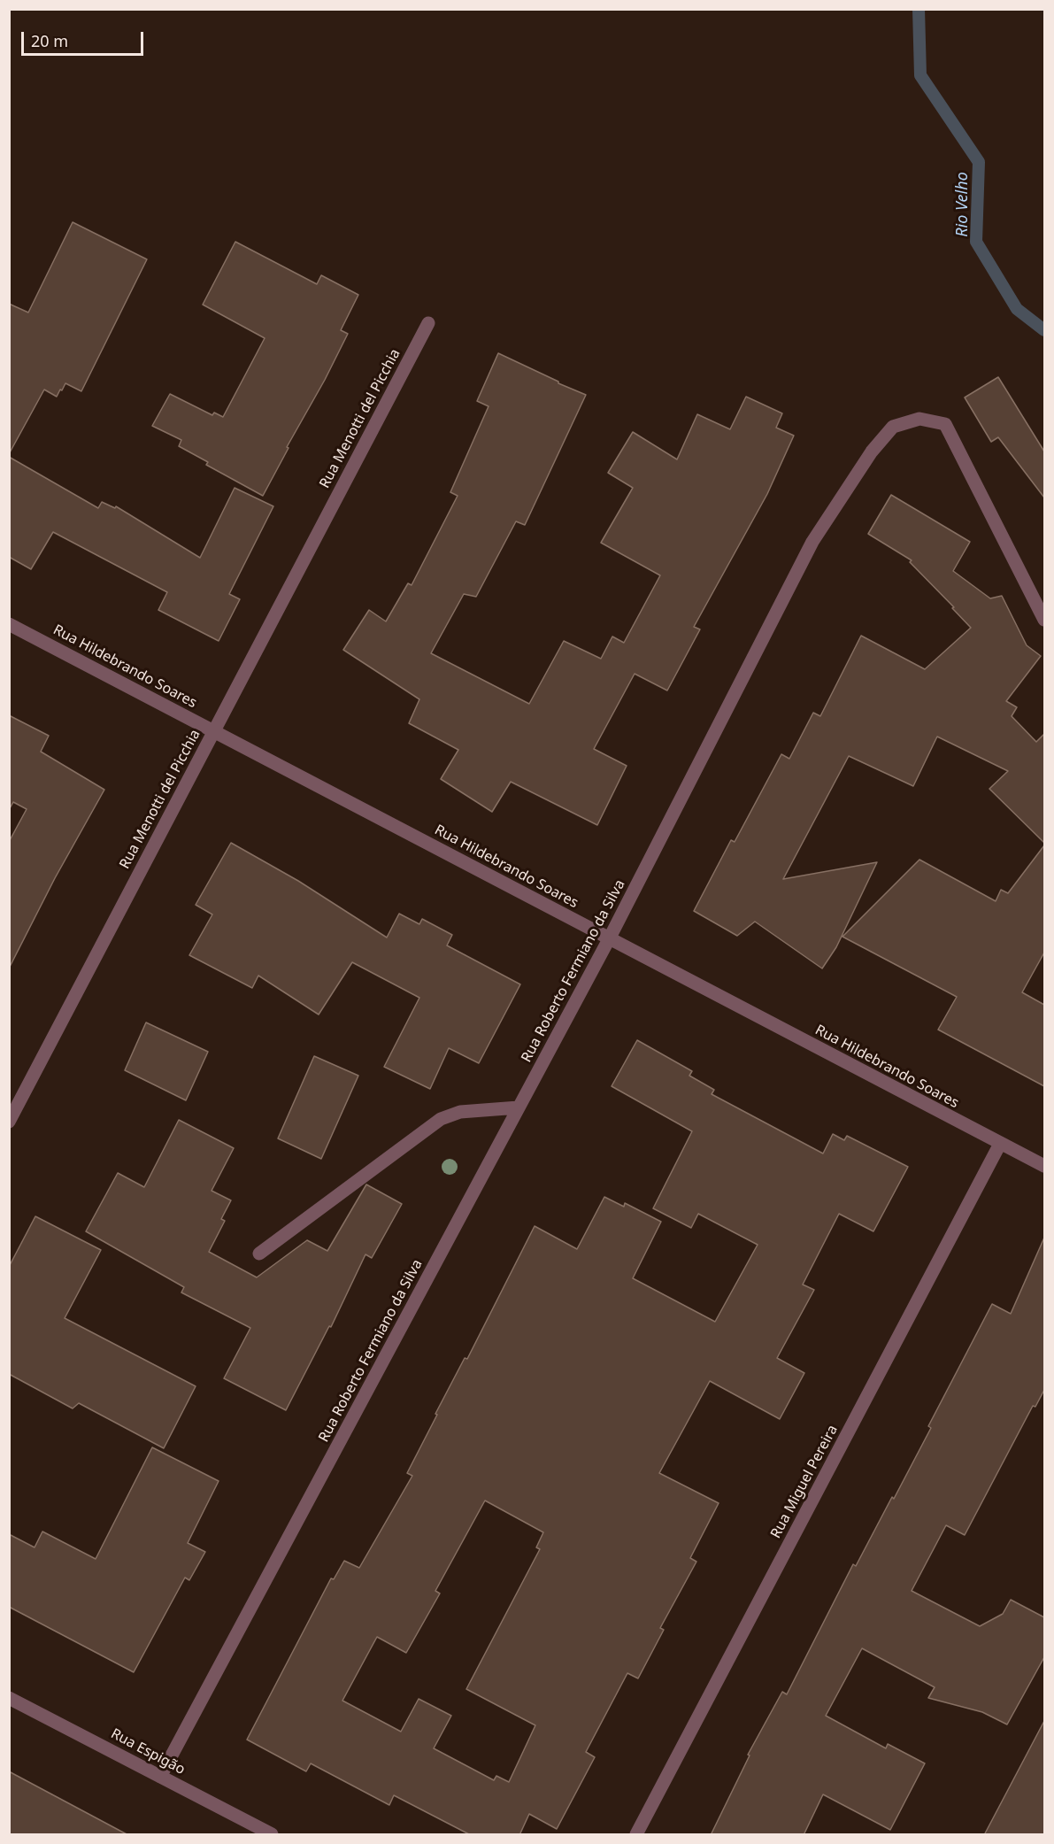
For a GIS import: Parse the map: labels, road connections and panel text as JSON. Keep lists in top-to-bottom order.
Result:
{
  "streets": {
    "street": [
      "Rua Menotti del Picchia",
      "Rua Hildebrando Soares",
      "Rua Roberto Fermiano da Silva",
      "Rua Miguel Pereira",
      "Rua Espigão"
    ]
  },
  "crossings": [
    ["Rua Menotti del Picchia", "Rua Hildebrando Soares"],
    ["Rua Hildebrando Soares", "Rua Roberto Fermiano da Silva"],
    ["Rua Hildebrando Soares", "Rua Miguel Pereira"],
    ["Rua Roberto Fermiano da Silva", "Rua Espigão"]
  ],
  "water": ["Rio Velho"],
  "scale_bar": "20 m"
}
